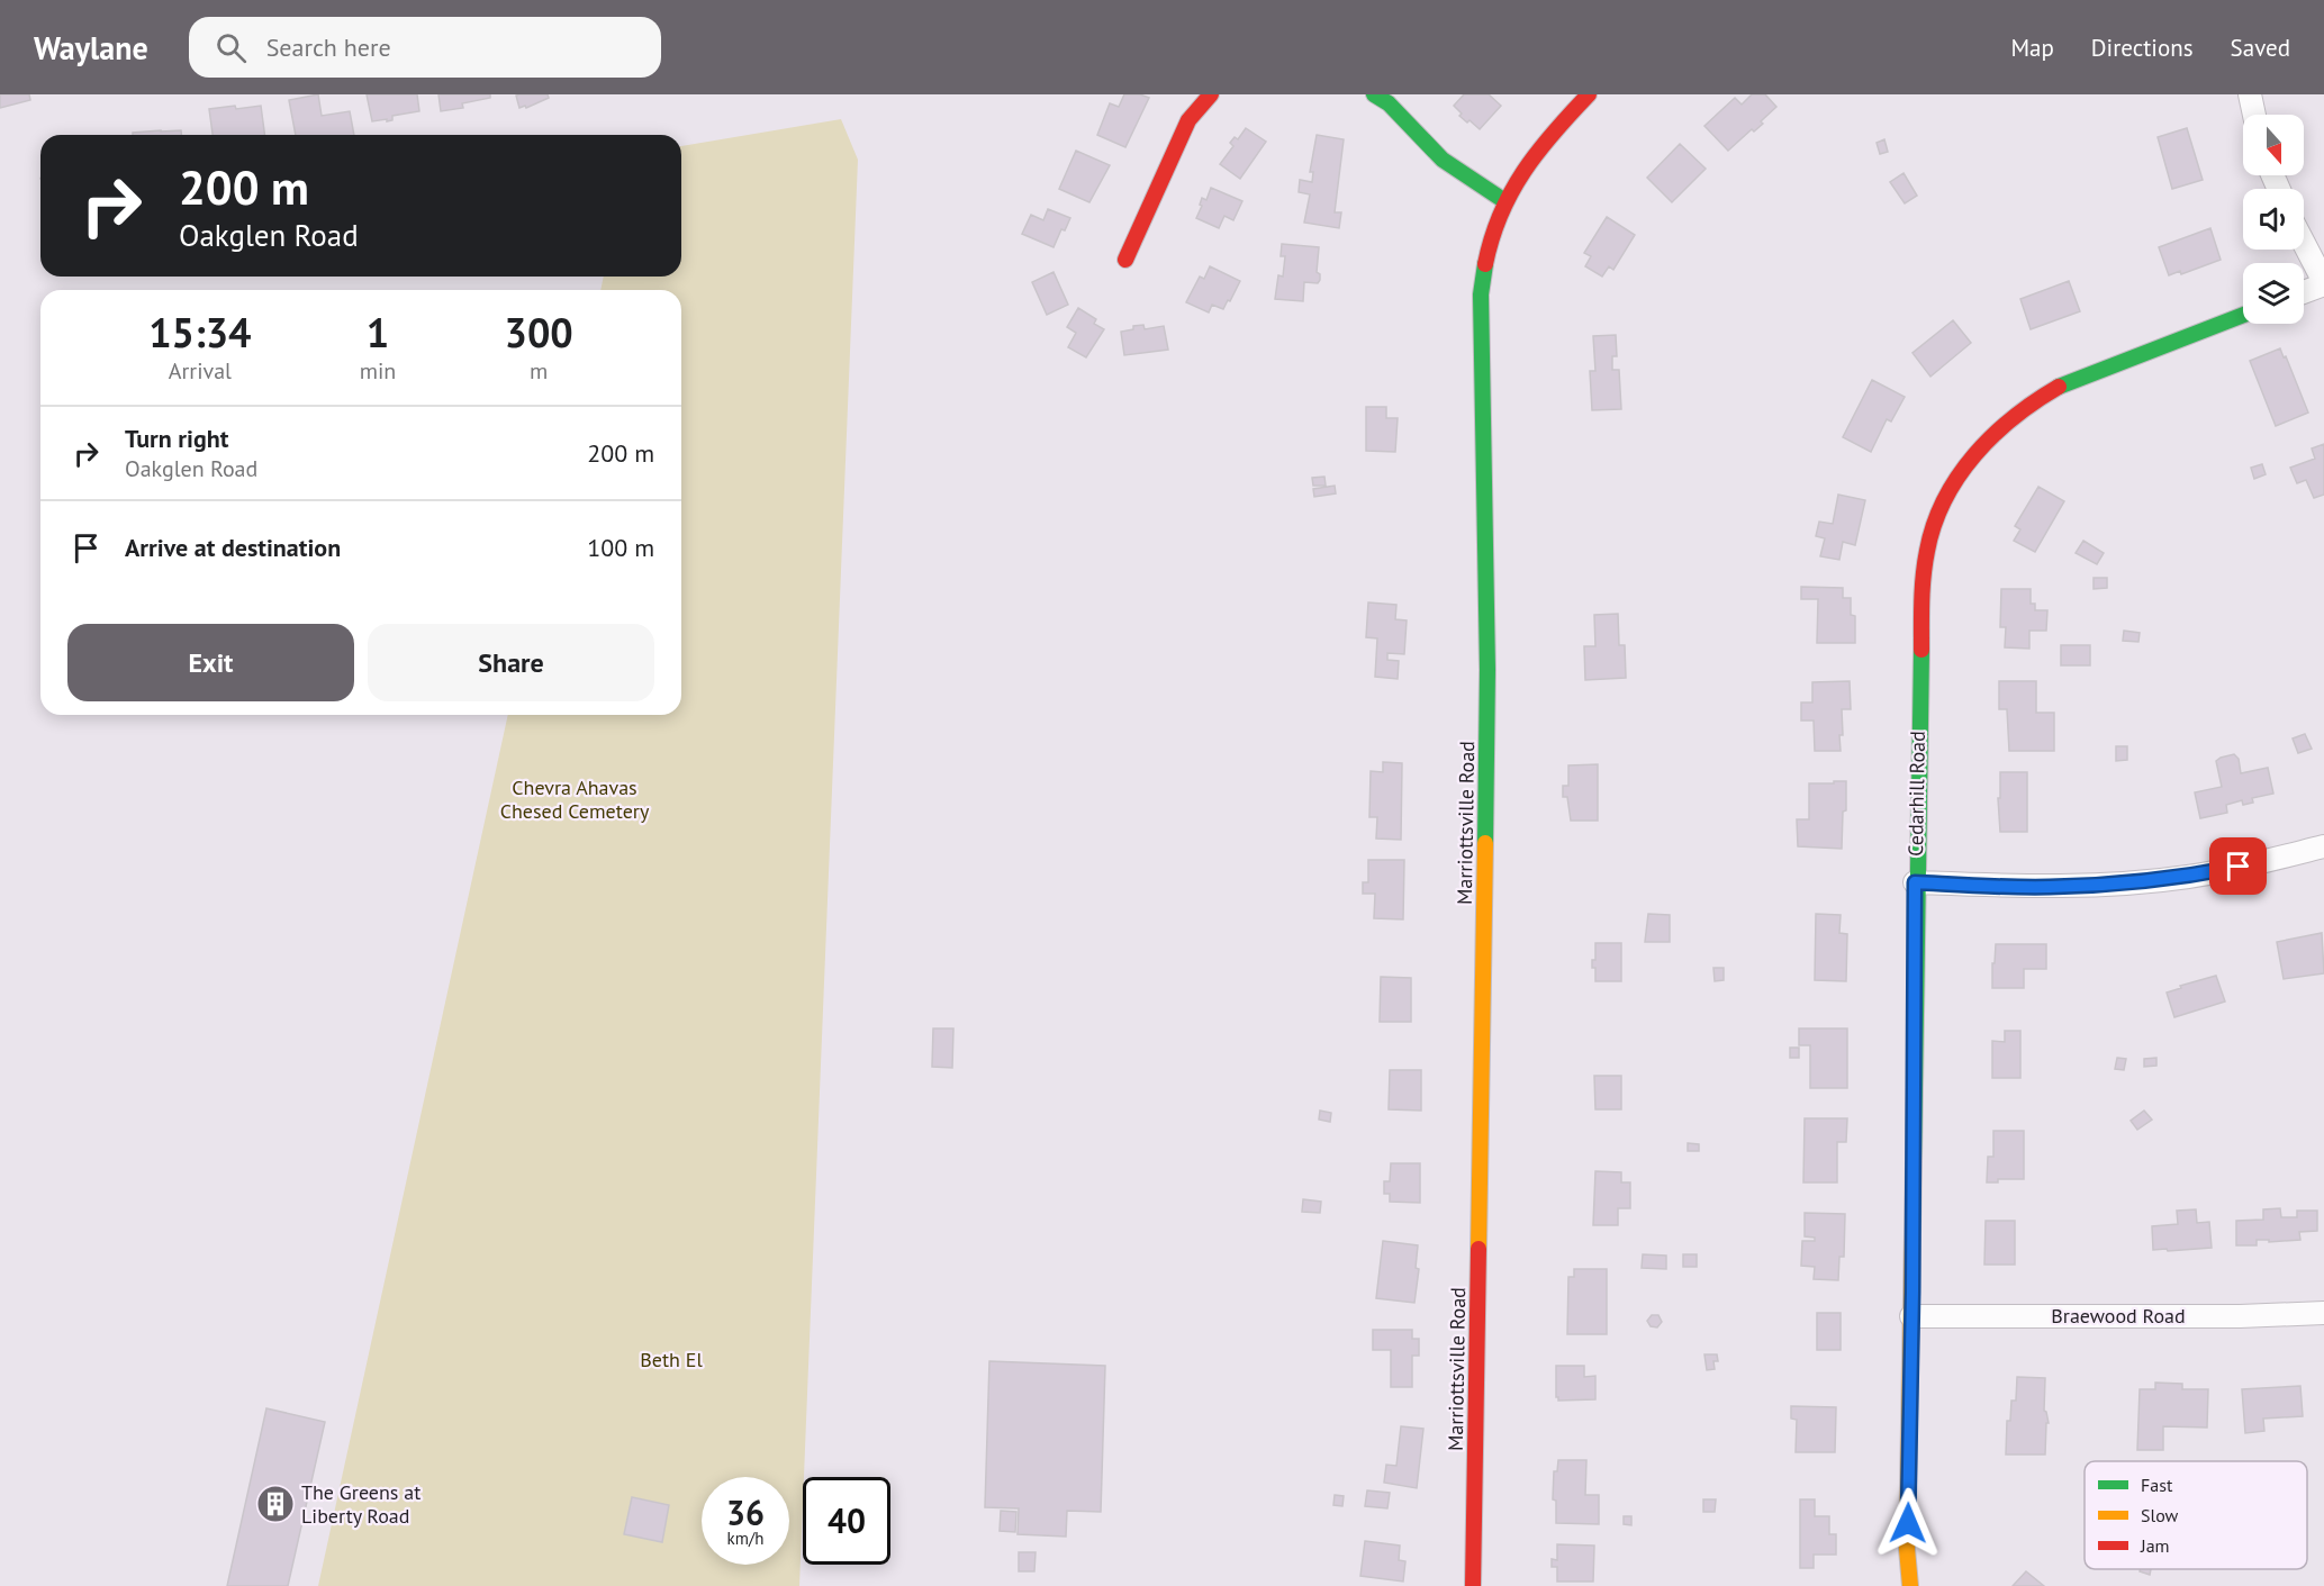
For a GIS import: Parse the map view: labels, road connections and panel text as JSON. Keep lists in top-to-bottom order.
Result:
{
  "streets": {
    "street": ["Cedarhill Road", "Marriottsville Road", "Braewood Road"]
  },
  "crossings": [
    ["Cedarhill Road", "Braewood Road"]
  ],
  "parks": ["Chevra Ahavas Chesed Cemetery", "Beth El"],
  "places": {
    "building": ["The Greens at Liberty Road"]
  },
  "legend": ["Fast", "Slow", "Jam"],
  "north": "bottom",
  "page": {
    "header": "Waylane",
    "search": "Search here",
    "nav": ["Map", "Directions", "Saved"],
    "turn": ["200 m", "Oakglen Road"],
    "eta": [
      "15:34",
      "Arrival",
      "1",
      "min",
      "300",
      "m"
    ],
    "list": [
      {
        "name": "Turn right",
        "note": "Oakglen Road",
        "value": "200 m"
      },
      {
        "name": "Arrive at destination",
        "value": "100 m"
      }
    ],
    "buttons": ["Exit", "Share"],
    "speed": "36 km/h",
    "limit": "40"
  }
}
